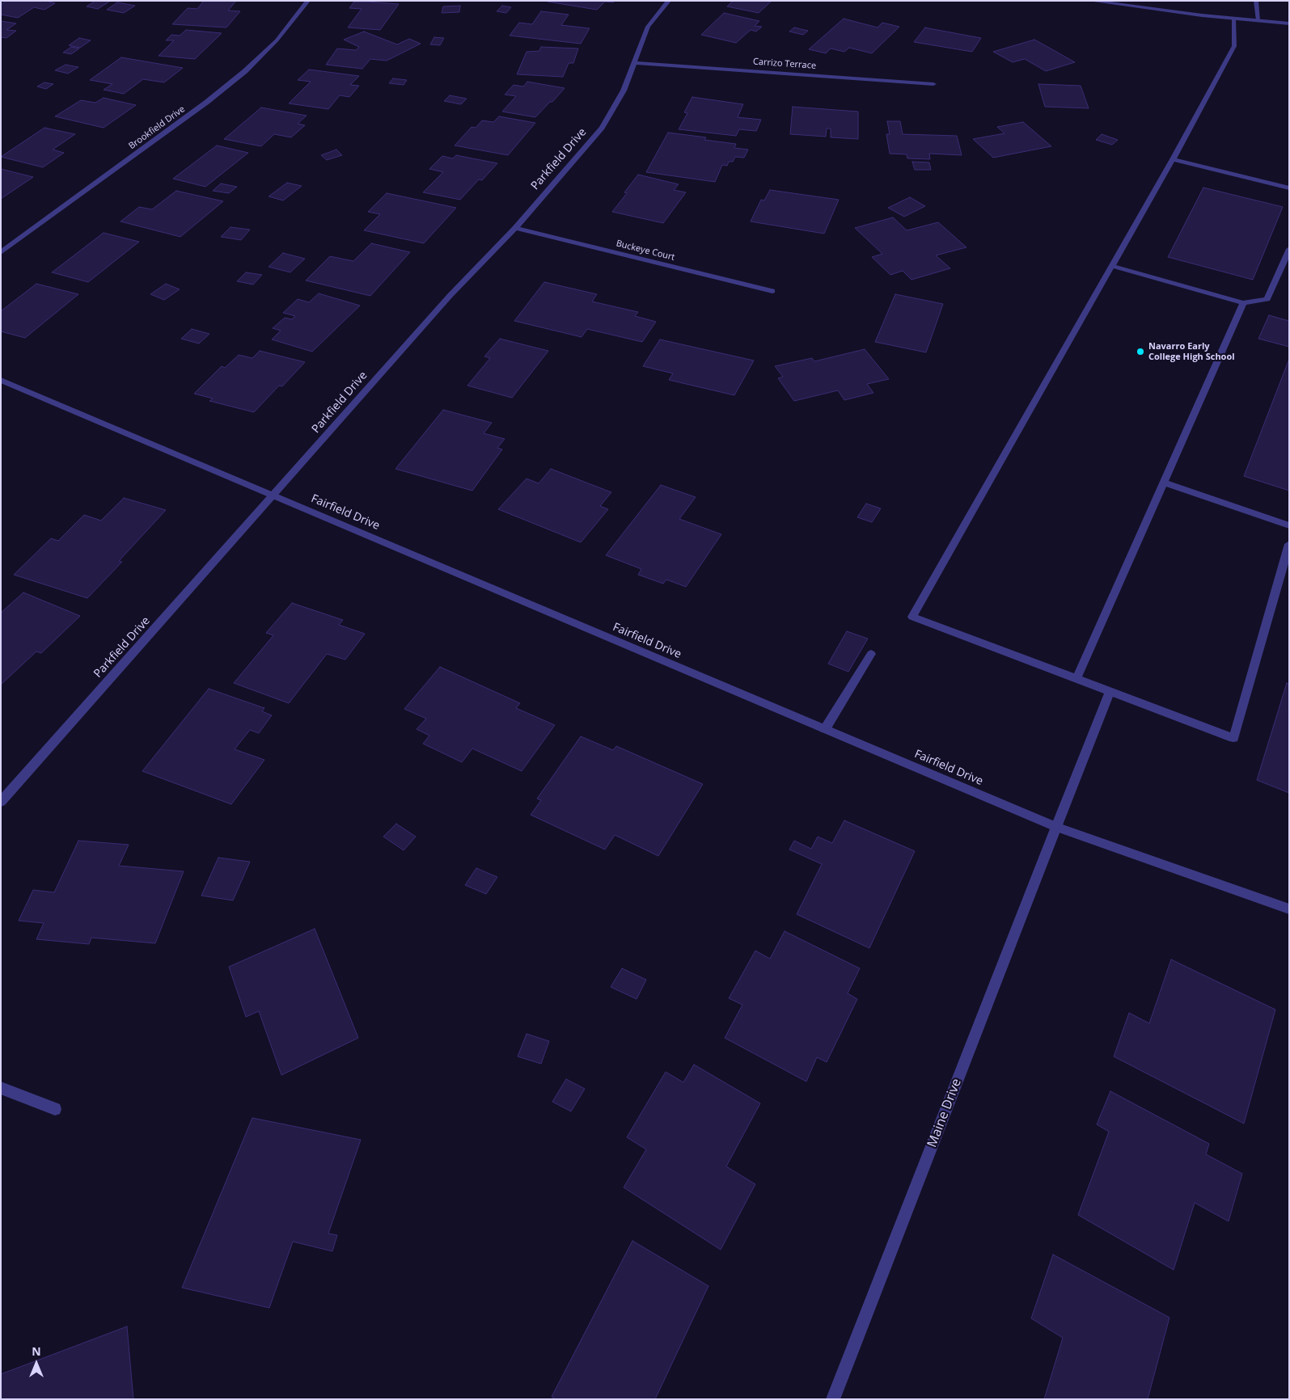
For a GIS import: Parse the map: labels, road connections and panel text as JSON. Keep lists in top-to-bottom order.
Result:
{
  "streets": {
    "street": [
      "Carrizo Terrace",
      "Brookfield Drive",
      "Parkfield Drive",
      "Buckeye Court",
      "Fairfield Drive",
      "Maine Drive"
    ]
  },
  "crossings": [
    ["Carrizo Terrace", "Parkfield Drive"],
    ["Parkfield Drive", "Buckeye Court"],
    ["Parkfield Drive", "Fairfield Drive"],
    ["Fairfield Drive", "Maine Drive"]
  ],
  "places": ["Navarro Early College High School"],
  "north": "top"
}
